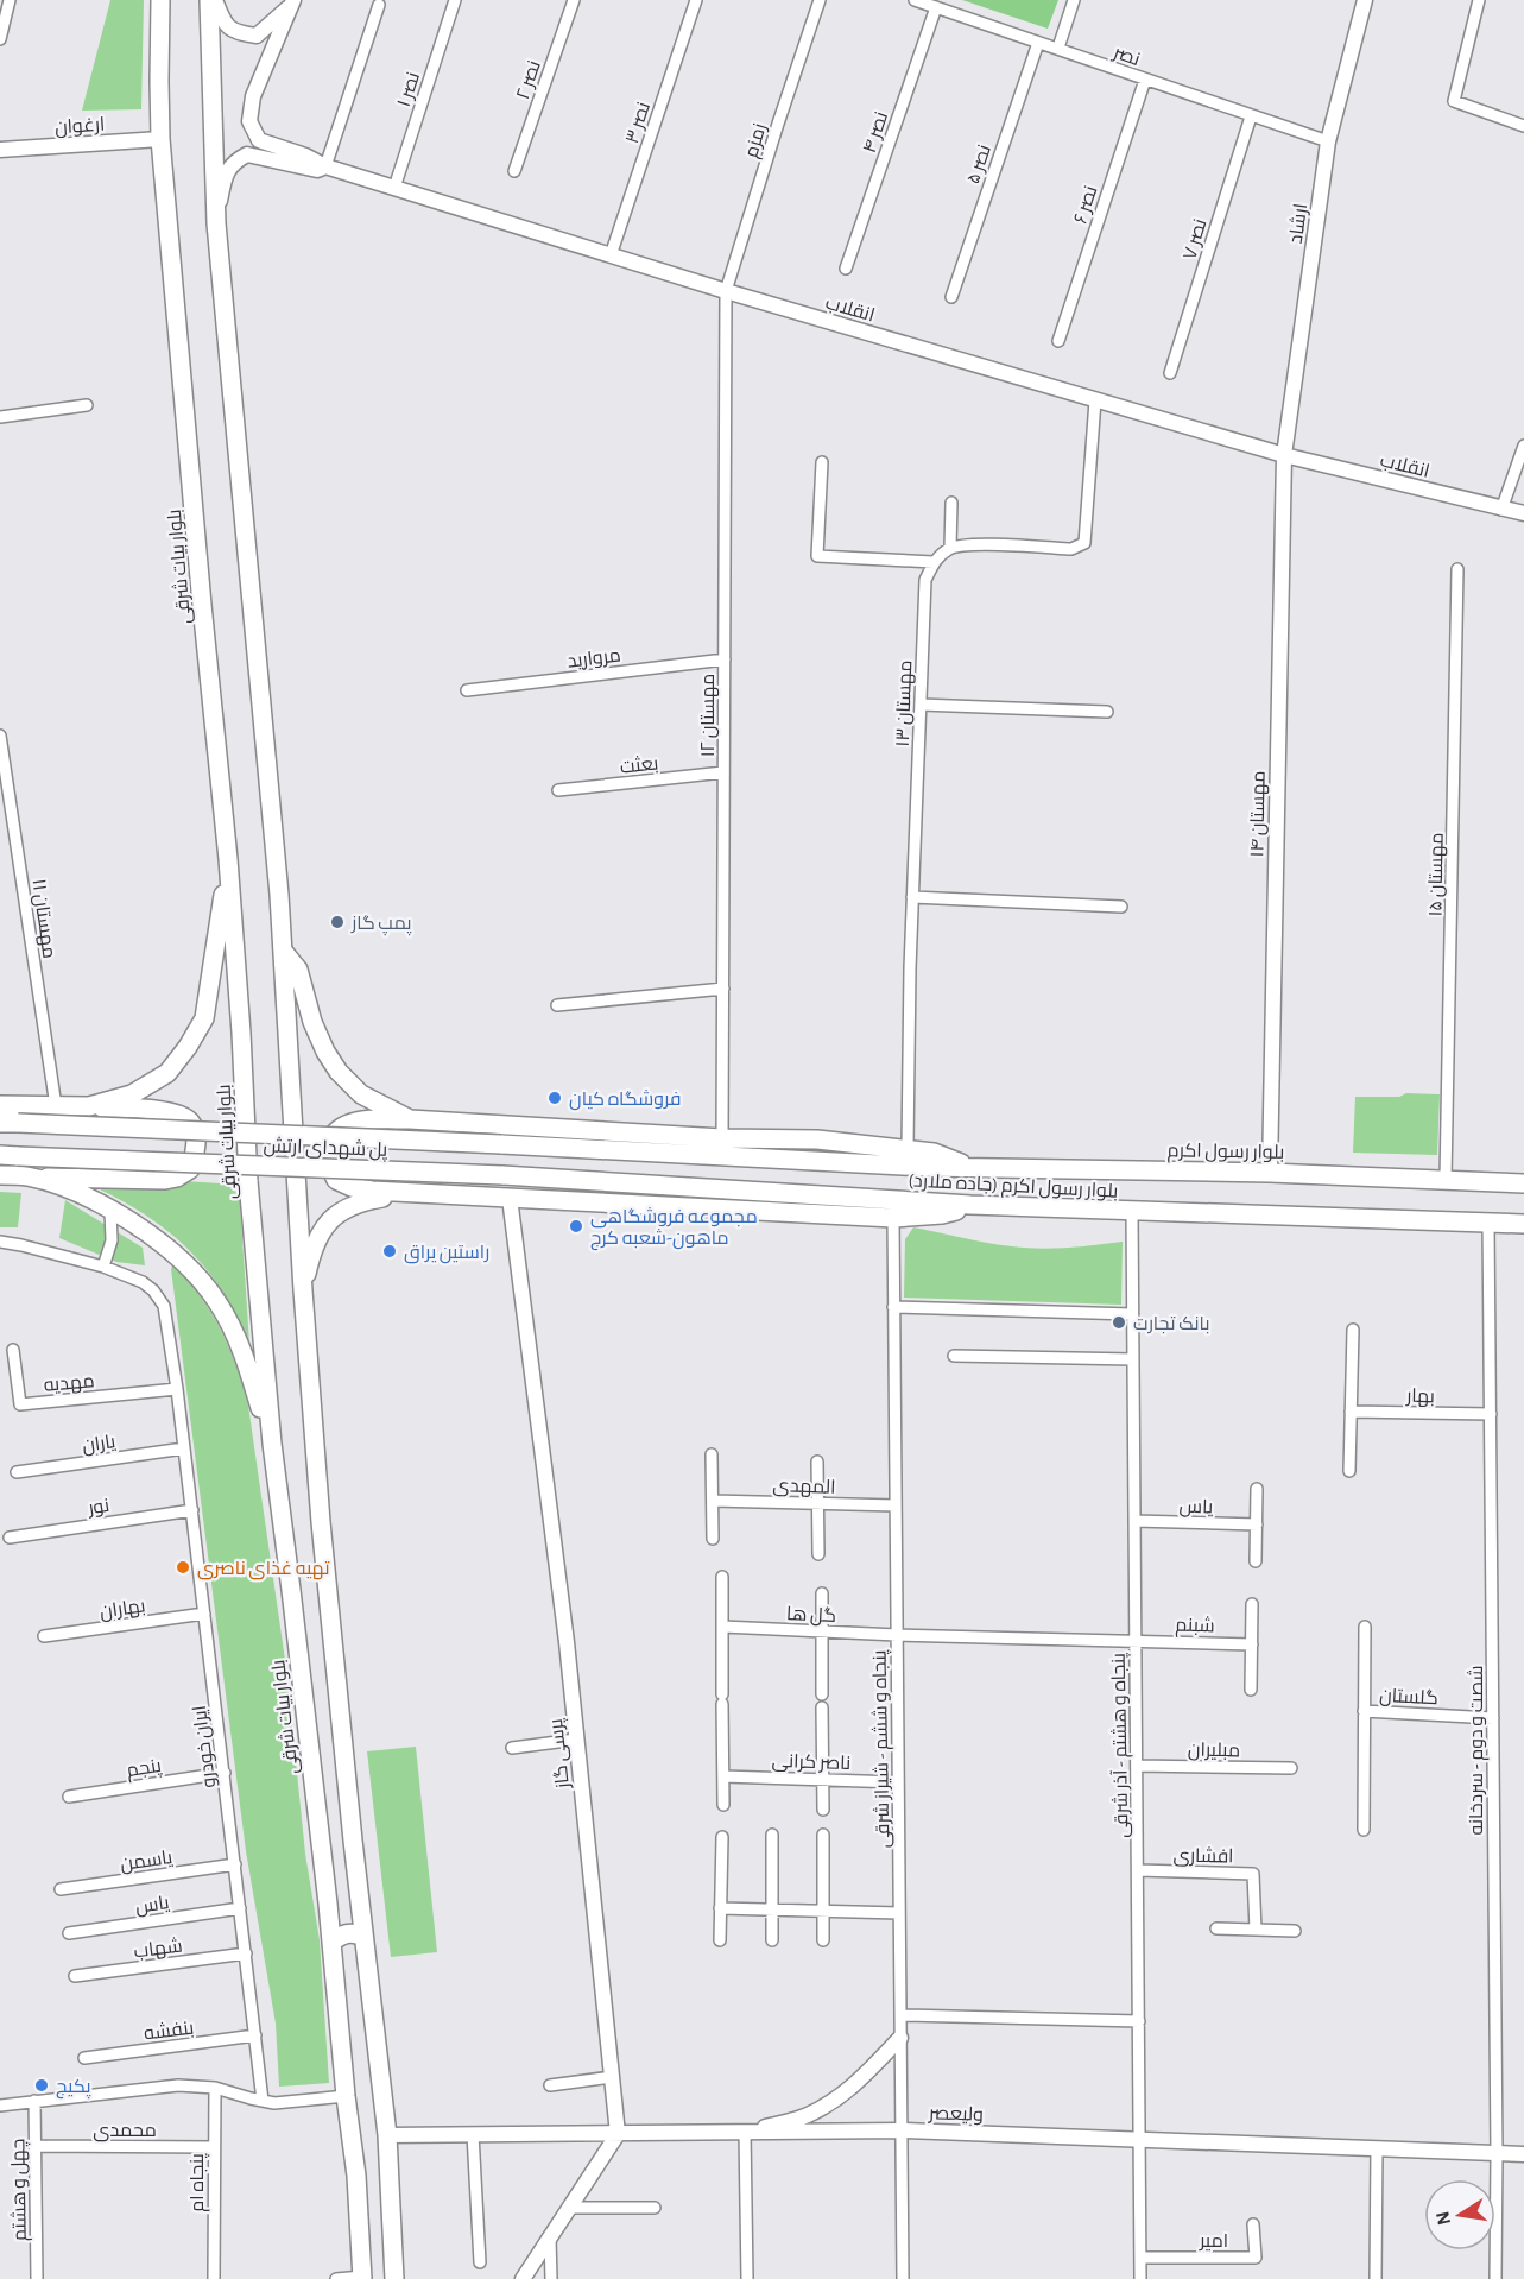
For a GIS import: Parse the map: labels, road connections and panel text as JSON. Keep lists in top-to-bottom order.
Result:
{
  "streets": {
    "main road": [
      "بلوار بیات شرقی",
      "پل شهدای ارتش",
      "بلوار رسول اکرم",
      "بلوار رسول اکرم (جاده ملارد)"
    ],
    "street": [
      "نصر",
      "نصر ۲",
      "نصر ۱",
      "نصر ۳",
      "ارغوان",
      "نصر ۴",
      "زمزم",
      "نصر ۵",
      "نصر ۶",
      "ارشاد",
      "نصر ۷",
      "انقلاب",
      "مروارید",
      "مهستان ۱۳",
      "مهستان ۱۲",
      "بعثت",
      "مهستان ۱۴",
      "مهستان ۱۵",
      "مهستان ۱۱",
      "مهدیه",
      "بهار",
      "یاران",
      "المهدی",
      "نور",
      "یاس",
      "بهاران",
      "گل ها",
      "شبنم",
      "گلستان",
      "پنجاه و هشتم - آذر شرقی",
      "ایران خودرو",
      "پنجاه و ششم - شیراز شرقی",
      "مبلیران",
      "شصت و دوم - سردخانه",
      "پرسی گاز",
      "ناصر کرانی",
      "پنجم",
      "افشاری",
      "یاسمن",
      "شهاب",
      "بنفشه",
      "ولیعصر",
      "محمدی",
      "پنجاه ام",
      "چهل و هشتم",
      "امیر"
    ]
  },
  "crossings": [
    ["نصر", "نصر ۴"],
    ["نصر", "نصر ۵"],
    ["نصر", "نصر ۶"],
    ["نصر", "ارشاد"],
    ["نصر", "نصر ۷"],
    ["نصر ۱", "انقلاب"],
    ["نصر ۳", "انقلاب"],
    ["ارغوان", "بلوار بیات شرقی"],
    ["زمزم", "انقلاب"],
    ["زمزم", "مهستان ۱۲"],
    ["ارشاد", "انقلاب"],
    ["ارشاد", "مهستان ۱۴"],
    ["انقلاب", "مهستان ۱۲"],
    ["انقلاب", "مهستان ۱۴"],
    ["مروارید", "مهستان ۱۲"],
    ["مهستان ۱۲", "بعثت"],
    ["مهستان ۱۴", "بلوار رسول اکرم"],
    ["مهستان ۱۵", "بلوار رسول اکرم"],
    ["پل شهدای ارتش", "بلوار رسول اکرم (جاده ملارد)"],
    ["بلوار رسول اکرم", "بلوار رسول اکرم (جاده ملارد)"],
    ["بلوار رسول اکرم (جاده ملارد)", "پنجاه و هشتم - آذر شرقی"],
    ["بلوار رسول اکرم (جاده ملارد)", "شصت و دوم - سردخانه"],
    ["مهدیه", "ایران خودرو"],
    ["بهار", "شصت و دوم - سردخانه"],
    ["یاران", "ایران خودرو"],
    ["المهدی", "پنجاه و ششم - شیراز شرقی"],
    ["نور", "ایران خودرو"],
    ["یاس", "پنجاه و هشتم - آذر شرقی"],
    ["یاس", "ایران خودرو"],
    ["بهاران", "ایران خودرو"],
    ["گل ها", "شبنم"],
    ["گل ها", "پنجاه و هشتم - آذر شرقی"],
    ["گل ها", "پنجاه و ششم - شیراز شرقی"],
    ["شبنم", "پنجاه و هشتم - آذر شرقی"],
    ["گلستان", "شصت و دوم - سردخانه"],
    ["پنجاه و هشتم - آذر شرقی", "مبلیران"],
    ["پنجاه و هشتم - آذر شرقی", "افشاری"],
    ["پنجاه و هشتم - آذر شرقی", "ولیعصر"],
    ["پنجاه و هشتم - آذر شرقی", "امیر"],
    ["ایران خودرو", "پنجم"],
    ["ایران خودرو", "یاسمن"],
    ["ایران خودرو", "شهاب"],
    ["ایران خودرو", "بنفشه"],
    ["پنجاه و ششم - شیراز شرقی", "ناصر کرانی"],
    ["پنجاه و ششم - شیراز شرقی", "ولیعصر"],
    ["شصت و دوم - سردخانه", "ولیعصر"],
    ["پرسی گاز", "ولیعصر"],
    ["محمدی", "پنجاه ام"],
    ["محمدی", "چهل و هشتم"]
  ],
  "places": [
    "پمپ گاز",
    "فروشگاه کیان",
    "مجموعه فروشگاهی ماهون-شعبه کرج",
    "راستین یراق",
    "بانک تجارت",
    "تهیه غذای ناصری",
    "پکیج"
  ],
  "north": "left"
}
